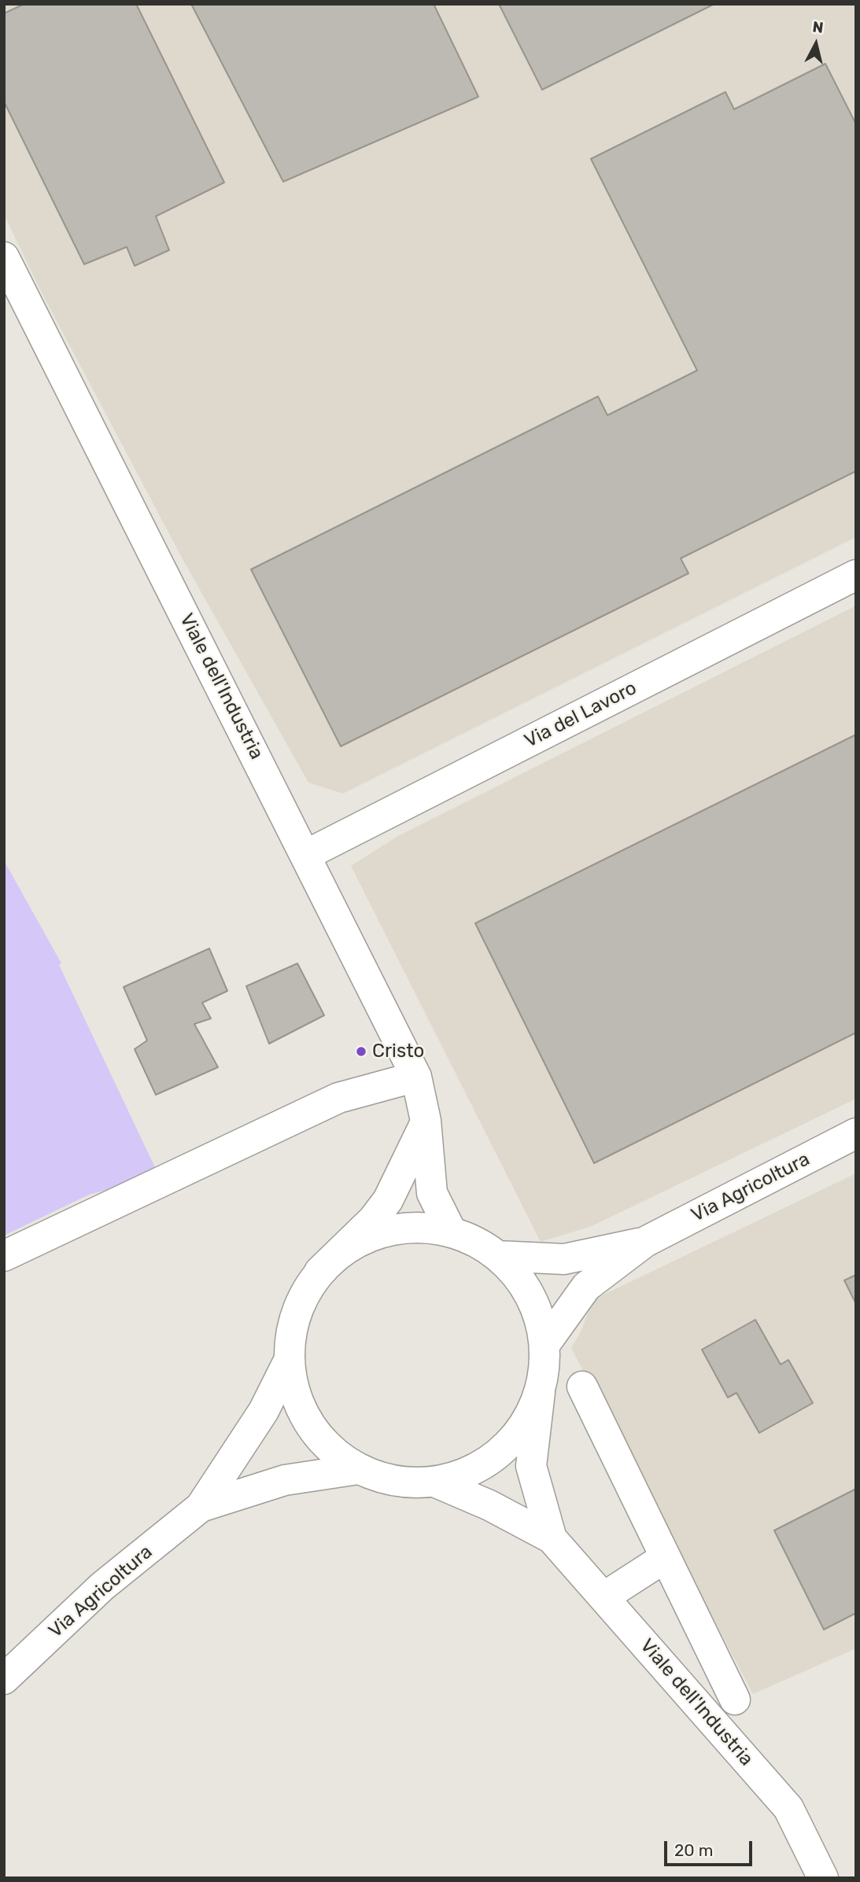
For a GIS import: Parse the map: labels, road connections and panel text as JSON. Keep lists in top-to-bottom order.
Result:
{
  "streets": {
    "street": ["Viale dell'Industria", "Via del Lavoro", "Via Agricoltura"]
  },
  "crossings": [
    ["Viale dell'Industria", "Via del Lavoro"],
    ["Viale dell'Industria", "Via Agricoltura"]
  ],
  "places": ["Cristo"],
  "scale_bar": "20 m",
  "north": "top"
}
